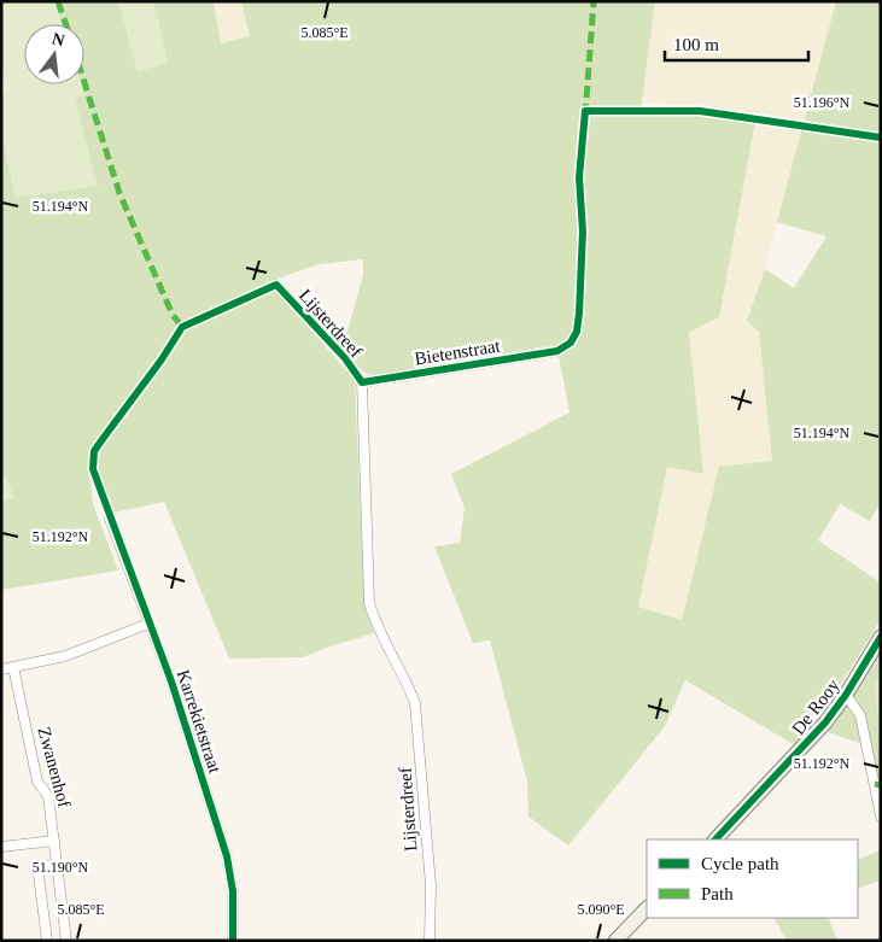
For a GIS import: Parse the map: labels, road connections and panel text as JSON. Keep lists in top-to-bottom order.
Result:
{
  "streets": {
    "street": [
      "Lijsterdreef",
      "Bietenstraat",
      "De Rooy",
      "Karrekietstraat",
      "Zwanenhof"
    ]
  },
  "crossings": [
    ["Lijsterdreef", "Bietenstraat"]
  ],
  "legend": ["Cycle path", "Path"],
  "scale_bar": "100 m",
  "north": "top",
  "coordinates": [
    "5.085°E",
    "51.196°N",
    "51.194°N",
    "51.192°N",
    "51.190°N",
    "5.090°E"
  ]
}
